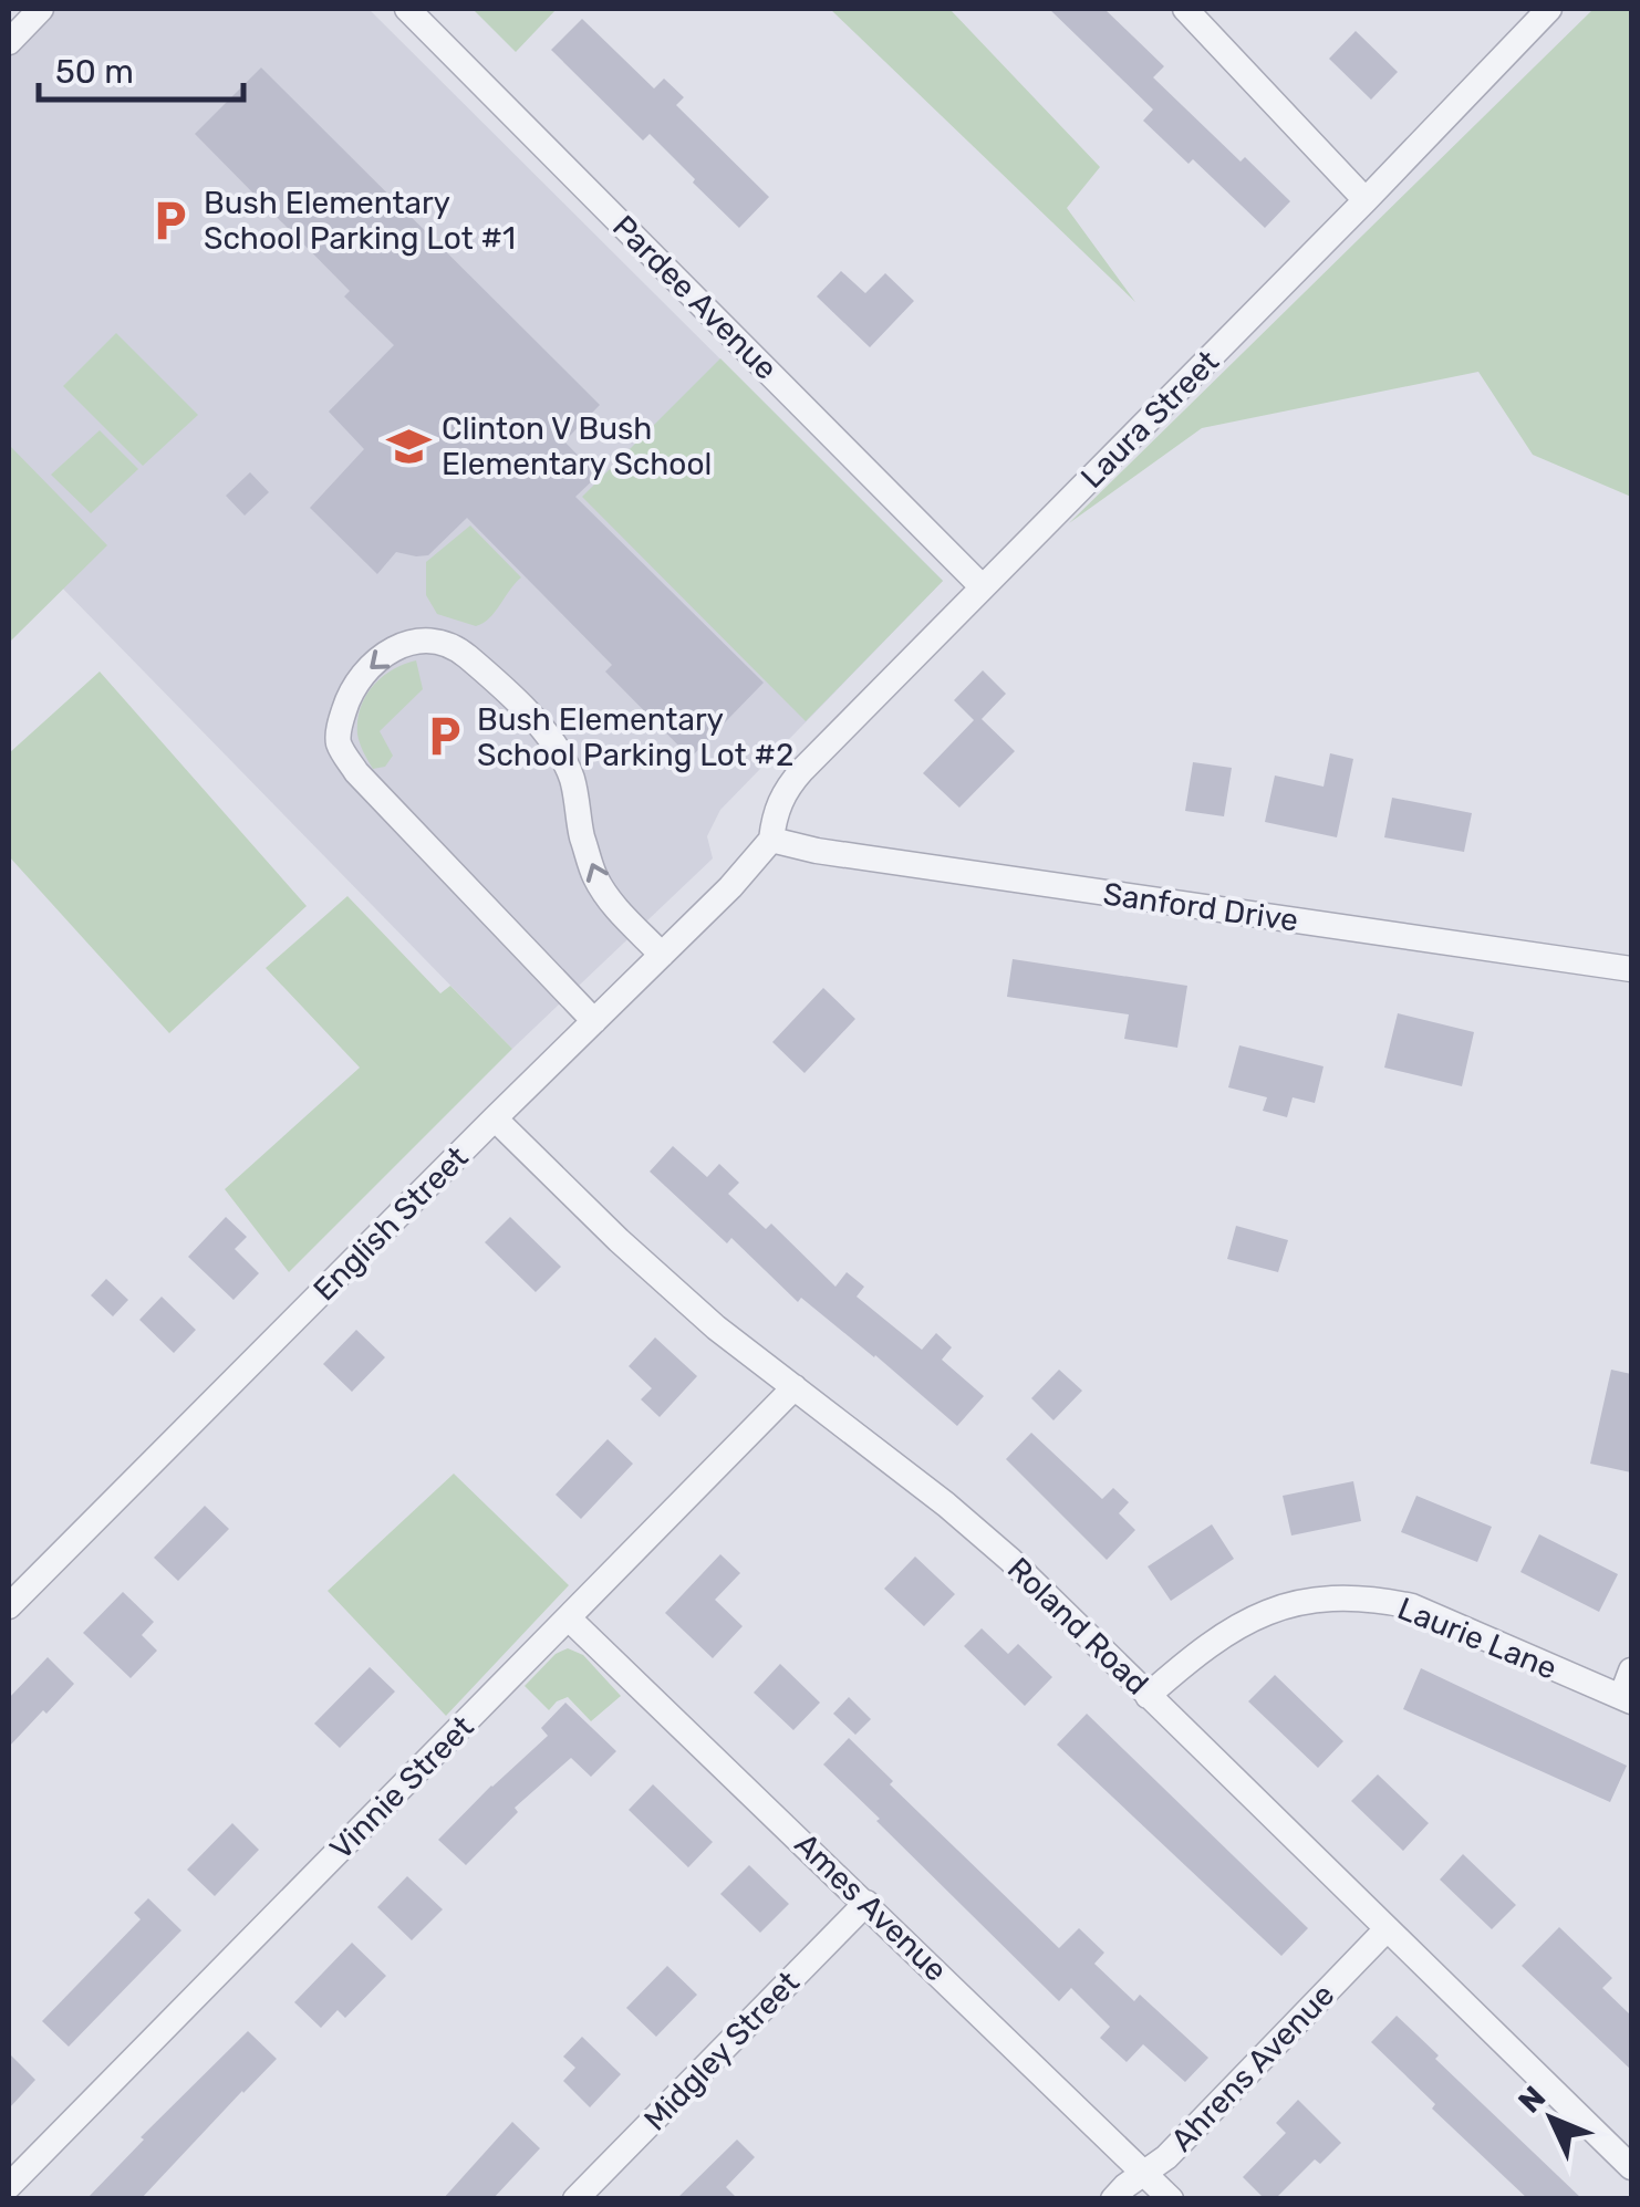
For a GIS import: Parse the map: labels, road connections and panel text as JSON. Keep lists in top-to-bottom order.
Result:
{
  "streets": {
    "street": [
      "Pardee Avenue",
      "Laura Street",
      "Sanford Drive",
      "English Street",
      "Roland Road",
      "Laurie Lane",
      "Vinnie Street",
      "Ames Avenue",
      "Midgley Street",
      "Ahrens Avenue"
    ]
  },
  "crossings": [
    ["Pardee Avenue", "Laura Street"],
    ["Laura Street", "Sanford Drive"],
    ["Laura Street", "English Street"],
    ["Sanford Drive", "English Street"],
    ["English Street", "Roland Road"],
    ["Roland Road", "Laurie Lane"],
    ["Roland Road", "Vinnie Street"],
    ["Roland Road", "Ahrens Avenue"],
    ["Vinnie Street", "Ames Avenue"],
    ["Ames Avenue", "Midgley Street"],
    ["Ames Avenue", "Ahrens Avenue"]
  ],
  "places": {
    "parking": ["Bush Elementary School Parking Lot #1", "Bush Elementary School Parking Lot #2"],
    "school or university": ["Clinton V Bush Elementary School"]
  },
  "scale_bar": "50 m",
  "north": "top left"
}
